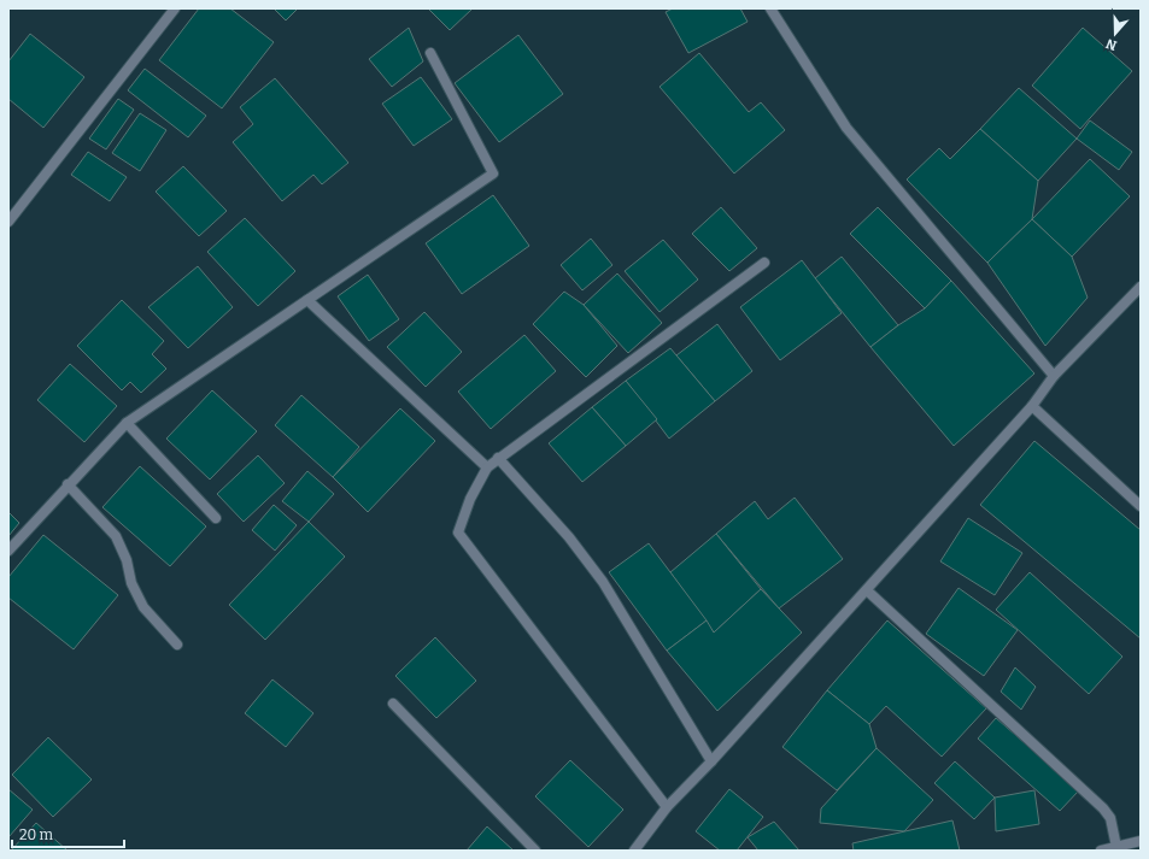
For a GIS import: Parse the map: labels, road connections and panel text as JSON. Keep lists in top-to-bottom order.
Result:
{
  "scale_bar": "20 m",
  "north": "bottom"
}
